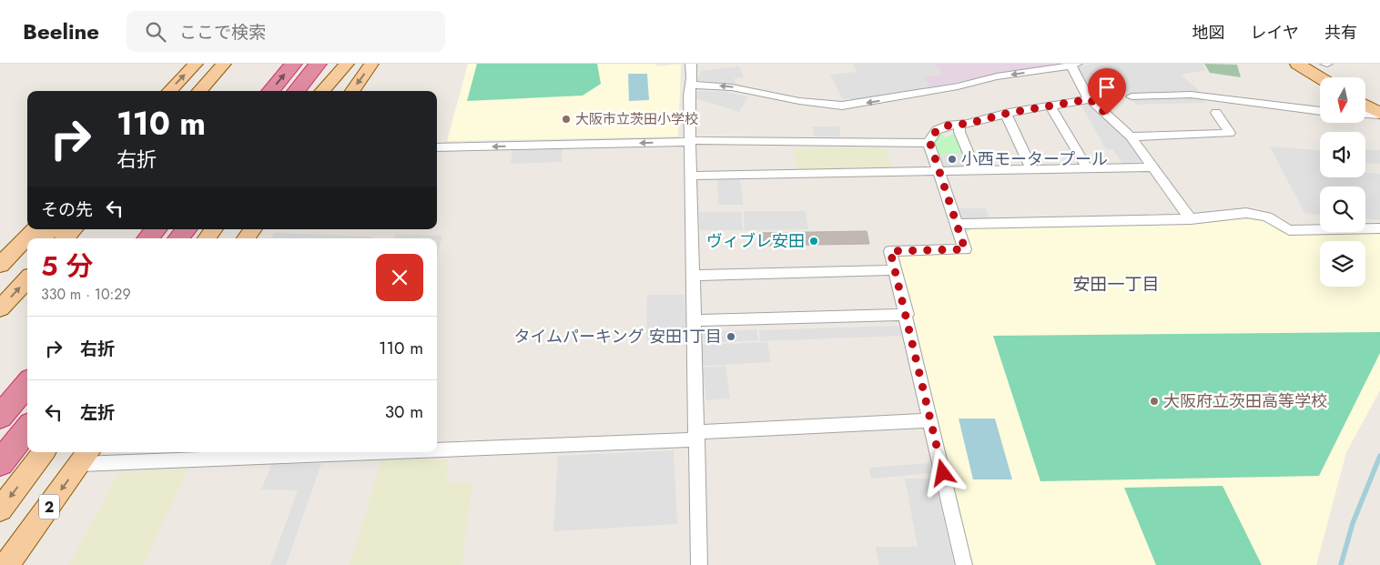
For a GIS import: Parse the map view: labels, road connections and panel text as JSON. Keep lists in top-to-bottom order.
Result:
{
  "streets": {
    "main road": ["2"]
  },
  "districts": ["安田一丁目"],
  "places": [
    "大阪市立茨田小学校",
    "小西モータープール",
    "ヴィブレ安田",
    "タイムパーキング 安田1丁目",
    "大阪府立茨田高等学校"
  ],
  "north": "bottom",
  "page": {
    "header": "Beeline",
    "search": "ここで検索",
    "nav": ["地図", "レイヤ", "共有"],
    "turn": ["110 m", "右折"],
    "then": "その先",
    "heading": ["5 分", "330 m · 10:29"],
    "list": [
      {
        "name": "右折",
        "value": "110 m"
      },
      {
        "name": "左折",
        "value": "30 m"
      }
    ]
  }
}
